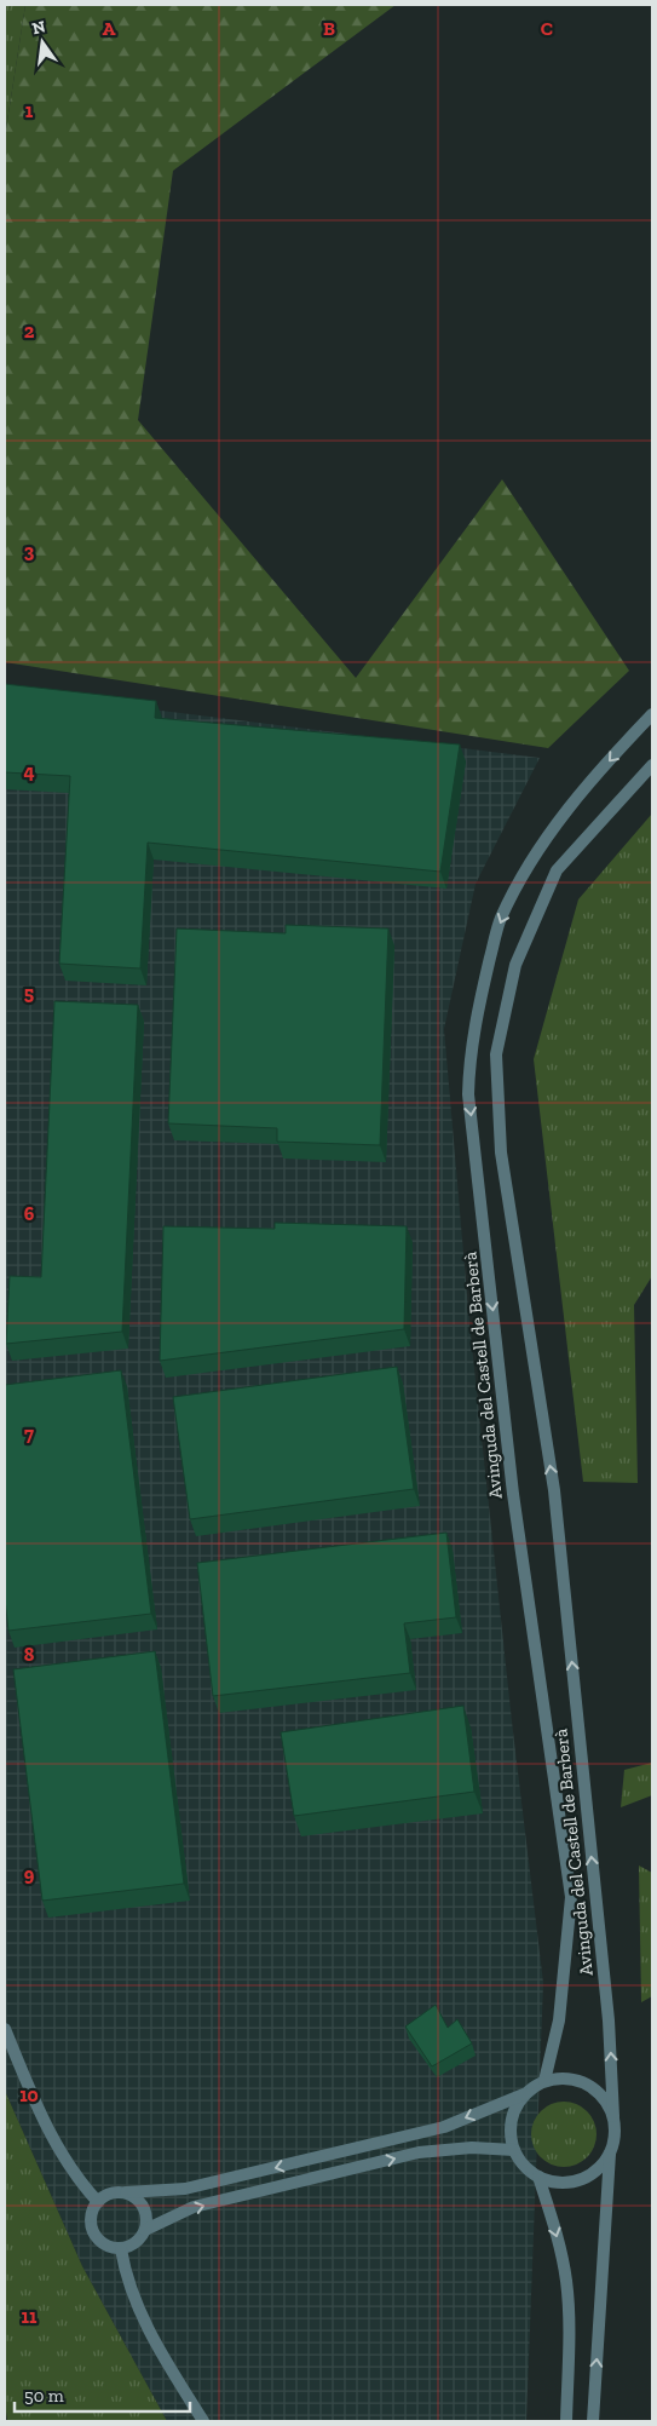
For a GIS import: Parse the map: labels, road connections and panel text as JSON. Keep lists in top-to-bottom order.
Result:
{
  "streets": {
    "street": ["Avinguda del Castell de Barberà"]
  },
  "scale_bar": "50 m",
  "north": "top",
  "grid": {
    "columns": ["A", "B", "C"],
    "rows": [
      "1",
      "2",
      "3",
      "4",
      "5",
      "6",
      "7",
      "8",
      "9",
      "10",
      "11"
    ]
  }
}
